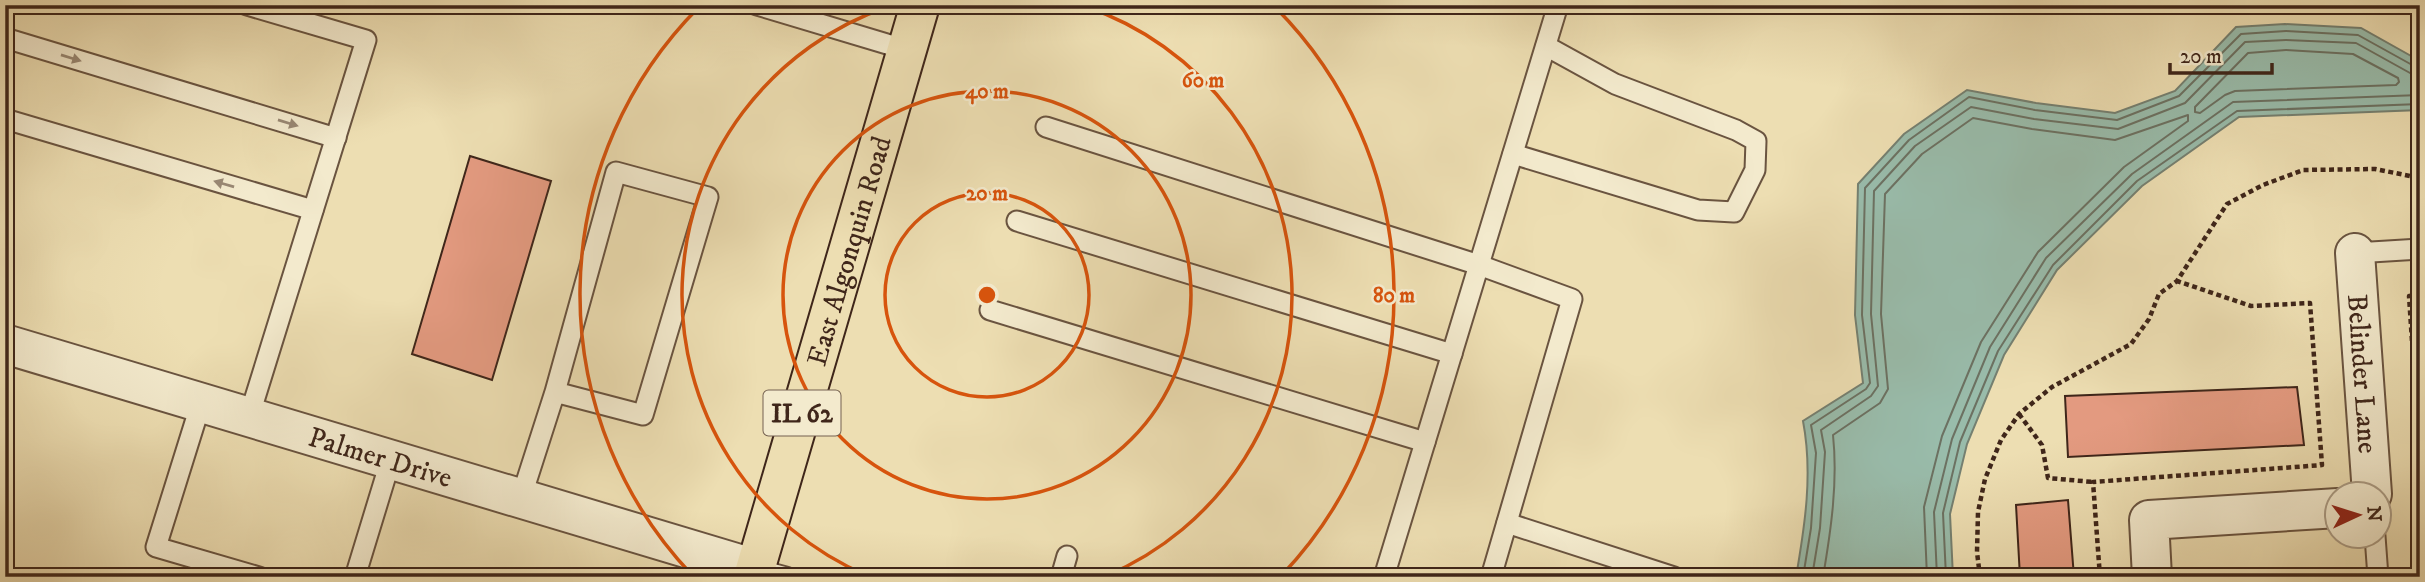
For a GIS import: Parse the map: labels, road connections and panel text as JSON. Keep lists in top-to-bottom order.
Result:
{
  "streets": {
    "main road": ["East Algonquin Road", "IL 62"],
    "street": ["Belinder Lane", "Palmer Drive"]
  },
  "crossings": [
    ["East Algonquin Road", "Palmer Drive"]
  ],
  "scale_bar": "20 m",
  "north": "right",
  "rings": [
    "60 m",
    "40 m",
    "20 m",
    "80 m"
  ]
}
